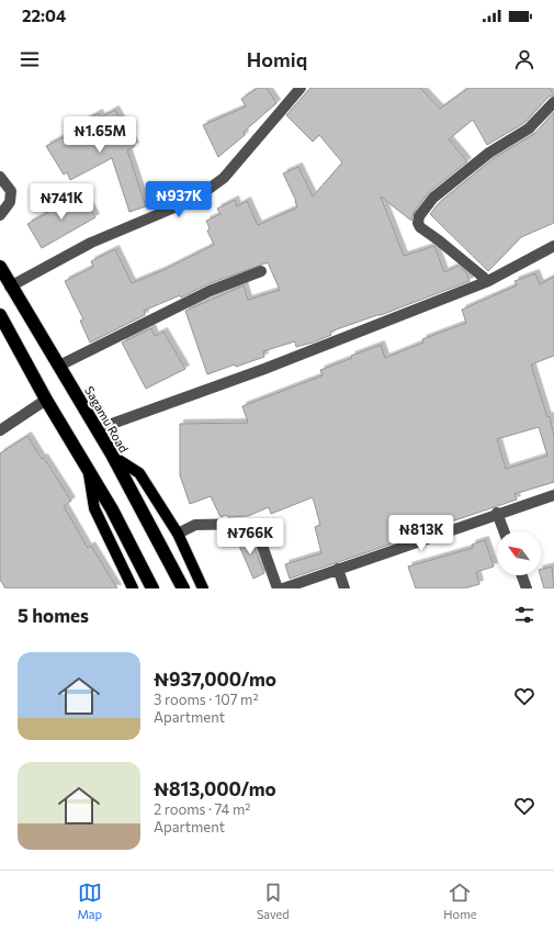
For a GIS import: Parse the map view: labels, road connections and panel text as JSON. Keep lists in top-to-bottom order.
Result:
{
  "streets": {
    "highway": ["Sagamu Road"]
  },
  "north": "top left",
  "page": {
    "status": "22:04",
    "header": "Homiq",
    "price": [
      "₦1.65M",
      "₦937K",
      "₦741K",
      "₦813K",
      "₦766K"
    ],
    "heading": "5 homes",
    "list": [
      {
        "name": "₦937,000/mo",
        "note": "3 rooms · 107 m² · Apartment"
      },
      {
        "name": "₦813,000/mo",
        "note": "2 rooms · 74 m² · Apartment"
      }
    ],
    "tabs": ["Map", "Saved", "Home"]
  }
}
